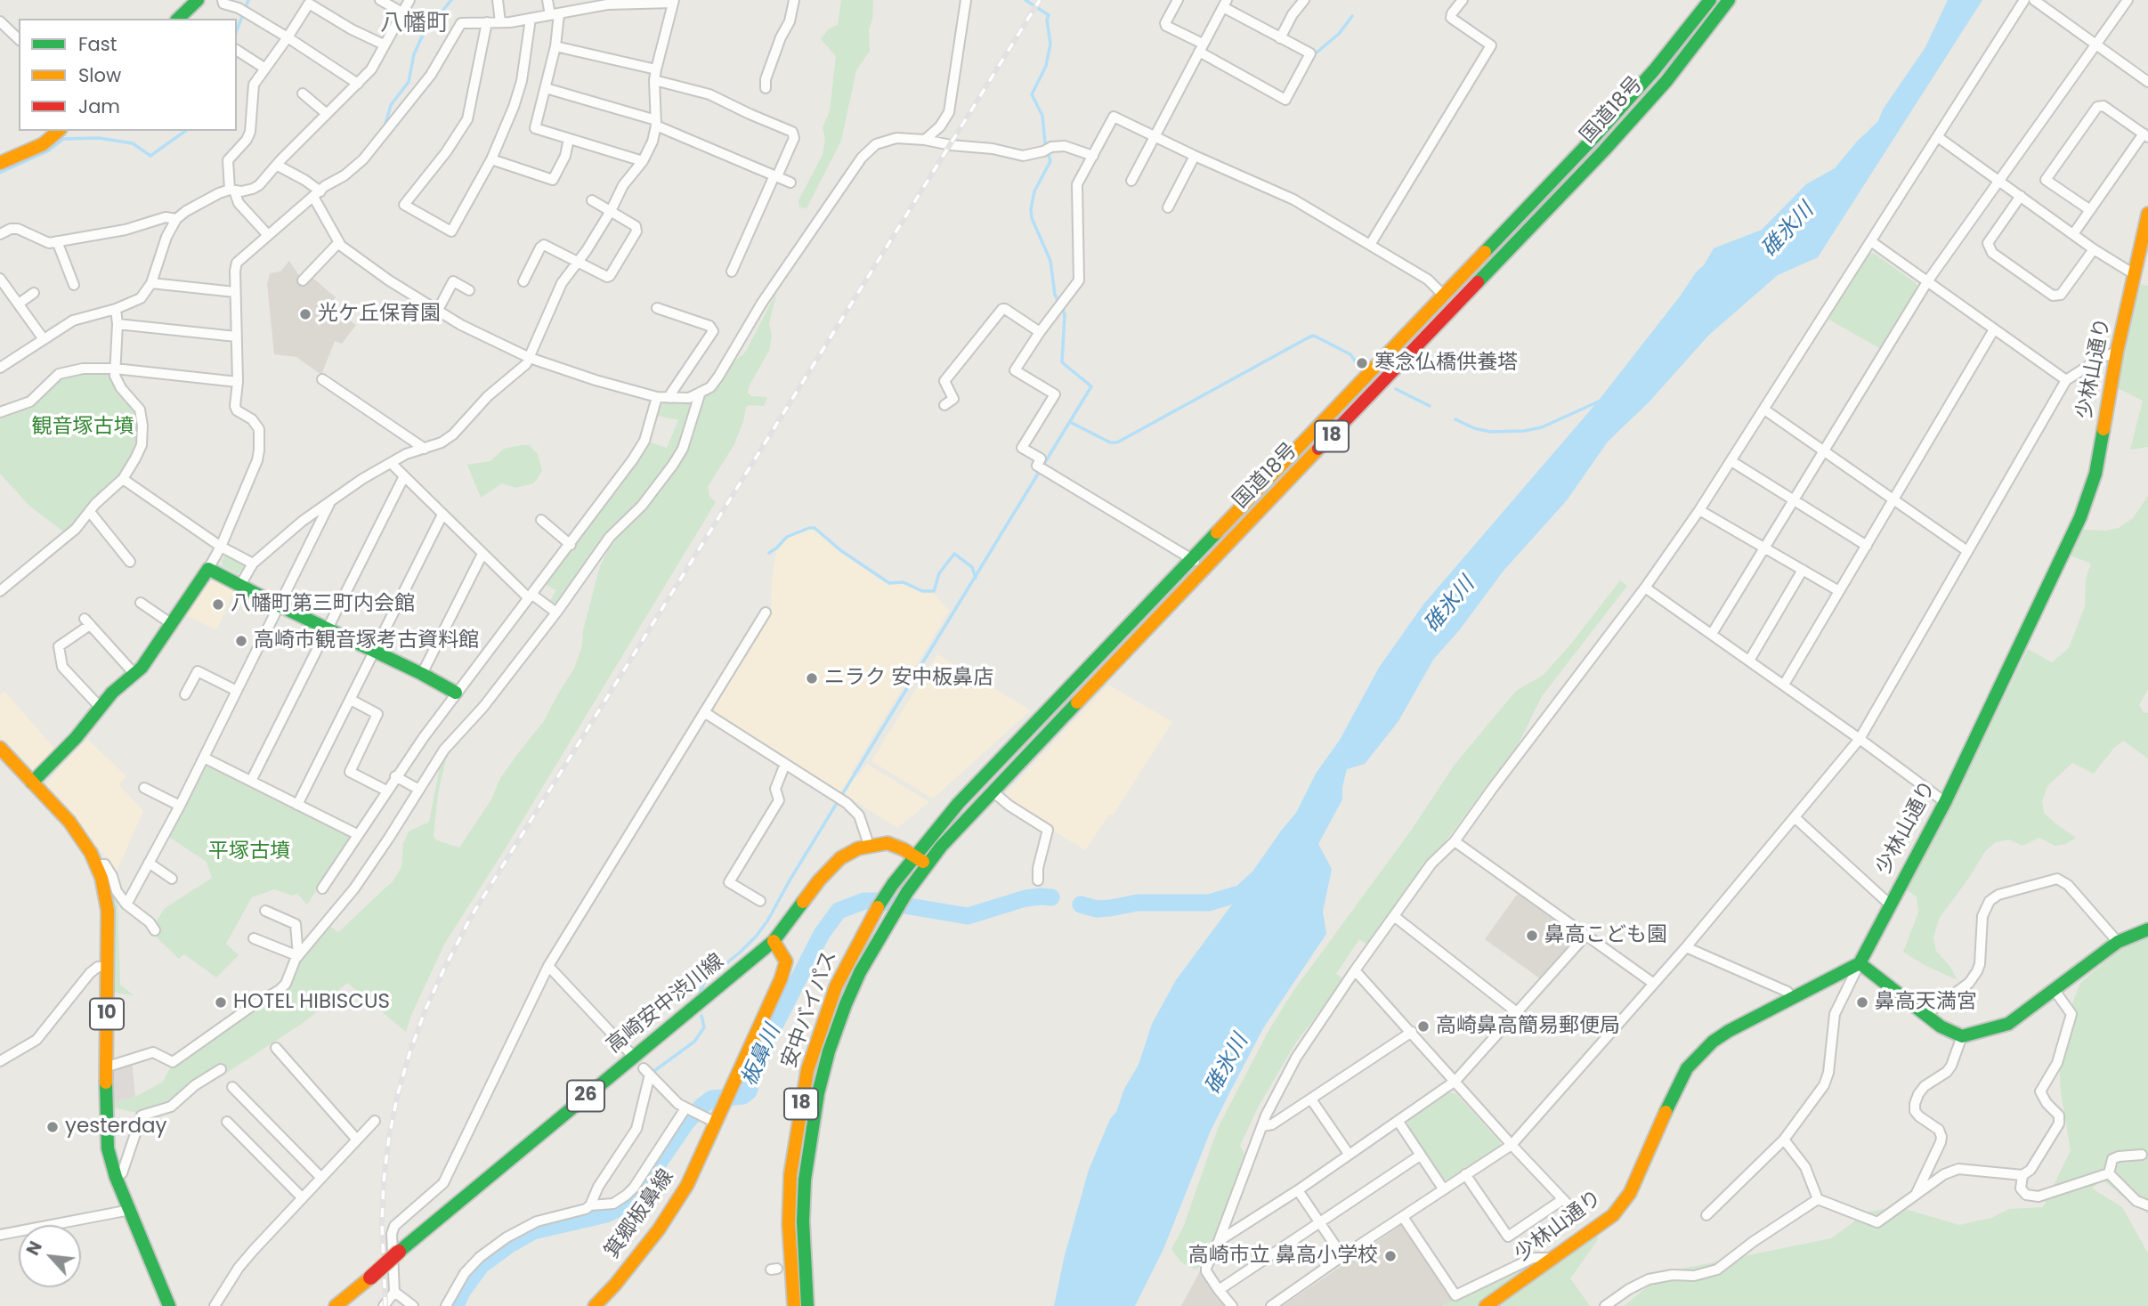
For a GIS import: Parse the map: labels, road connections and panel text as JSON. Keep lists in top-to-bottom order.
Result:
{
  "streets": {
    "main road": [
      "国道18号",
      "少林山通り",
      "18",
      "高崎安中渋川線",
      "安中バイパス",
      "10",
      "26",
      "箕郷板鼻線"
    ]
  },
  "crossings": [
    ["国道18号", "安中バイパス"],
    ["高崎安中渋川線", "箕郷板鼻線"]
  ],
  "districts": ["八幡町"],
  "water": ["碓氷川", "板鼻川"],
  "parks": ["観音塚古墳", "平塚古墳"],
  "places": [
    "光ケ丘保育園",
    "寒念仏橋供養塔",
    "八幡町第三町内会館",
    "高崎市観音塚考古資料館",
    "ニラク 安中板鼻店",
    "鼻高こども園",
    "HOTEL HIBISCUS",
    "鼻高天満宮",
    "高崎鼻高簡易郵便局",
    "yesterday",
    "高崎市立 鼻高小学校"
  ],
  "legend": ["Fast", "Slow", "Jam"],
  "north": "top left"
}
